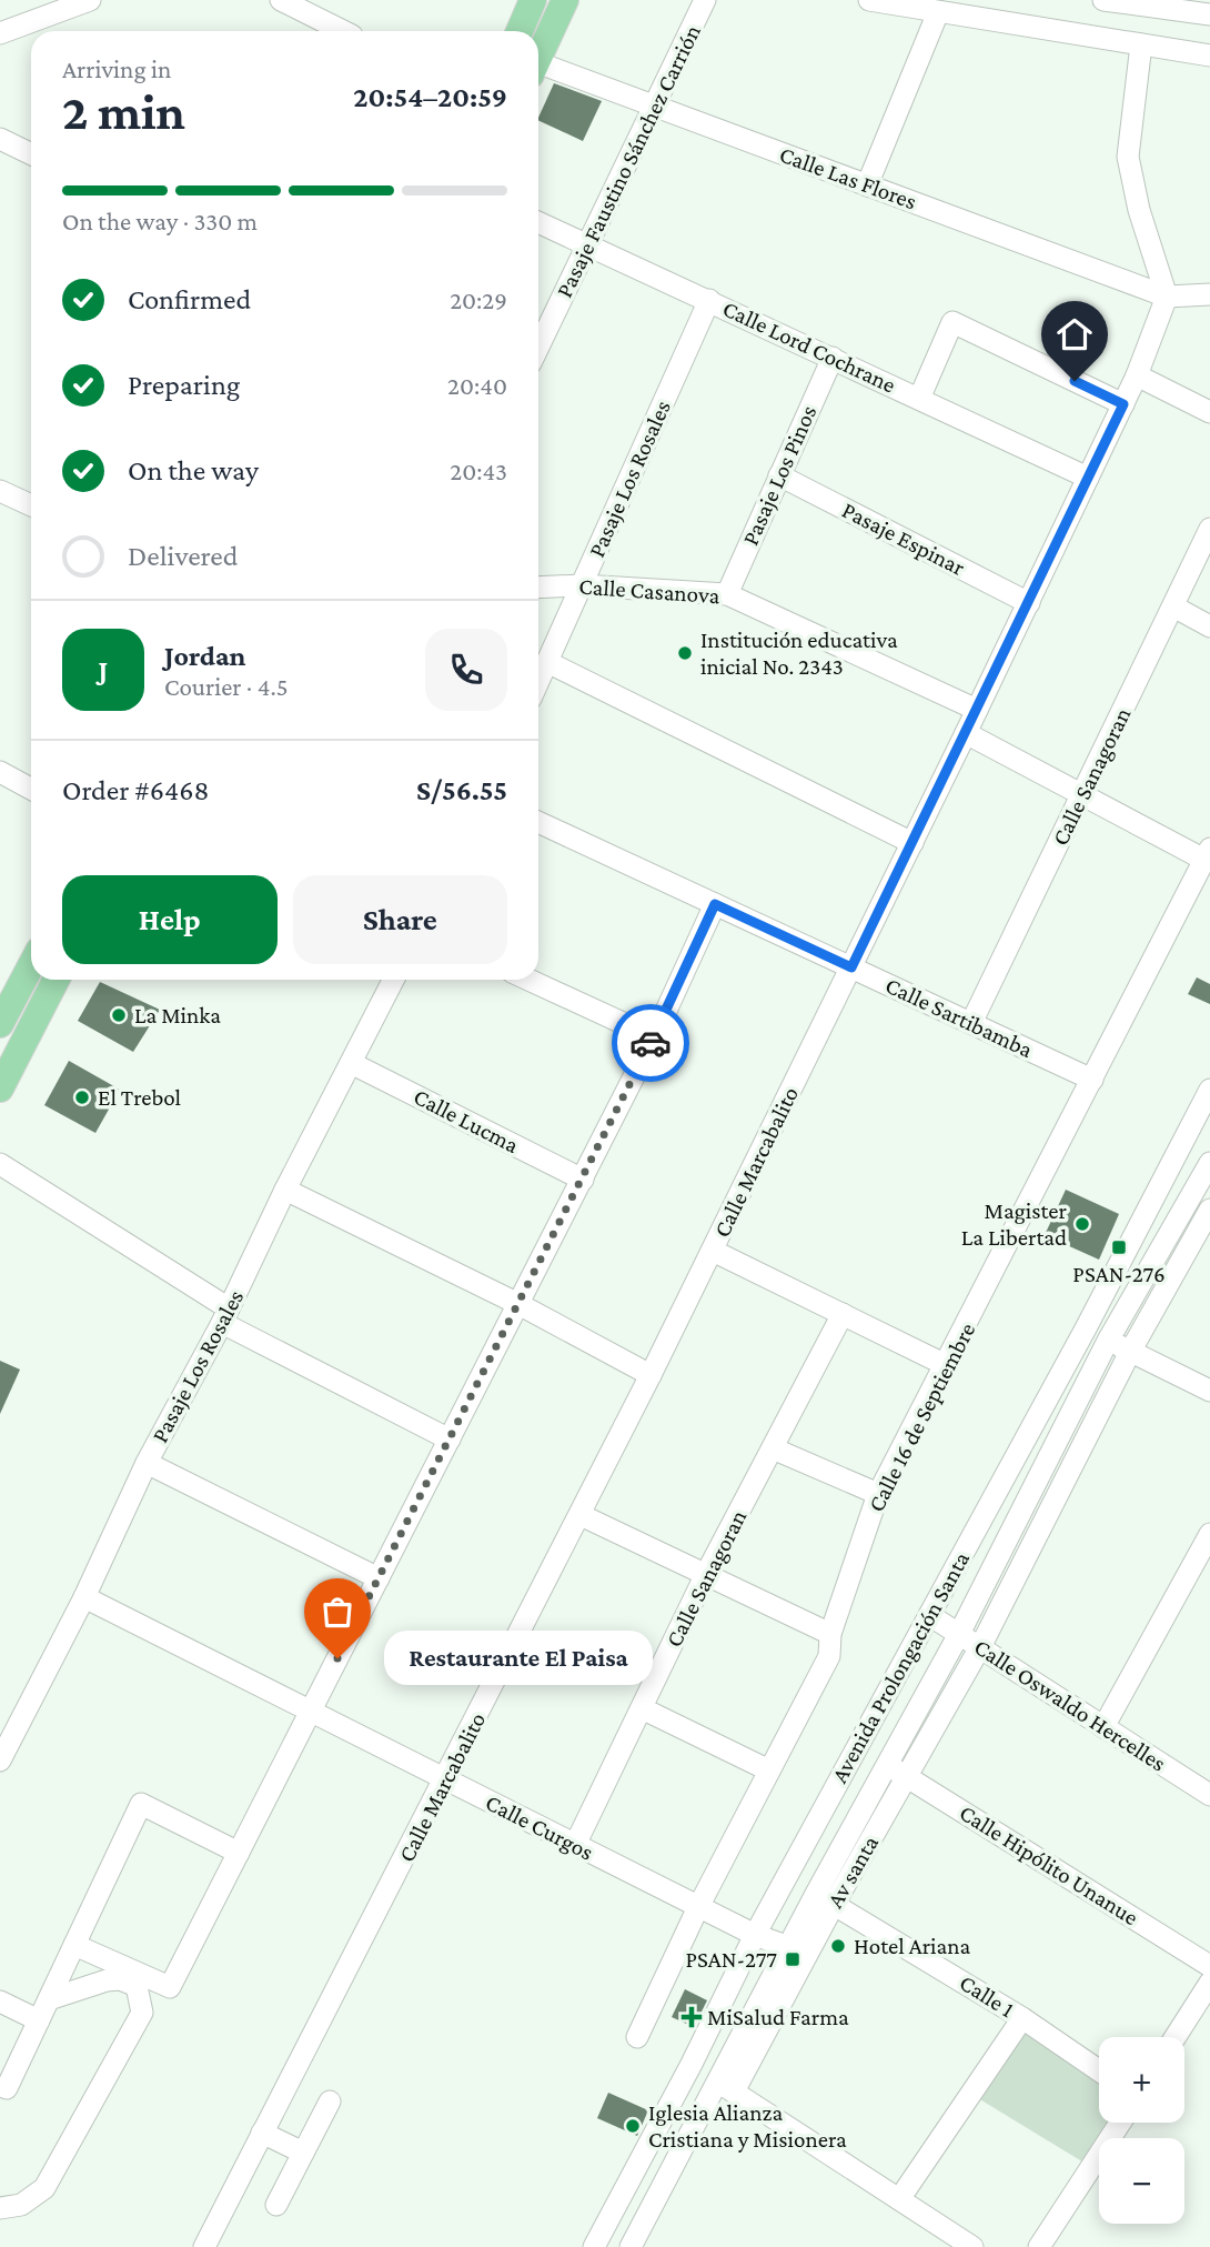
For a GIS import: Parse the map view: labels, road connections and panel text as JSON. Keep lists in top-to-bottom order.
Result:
{
  "streets": {
    "street": [
      "Pasaje Faustino Sánchez Carrión",
      "Calle Las Flores",
      "Calle Lord Cochrane",
      "Pasaje Los Pinos",
      "Pasaje Los Rosales",
      "Pasaje Espinar",
      "Calle Casanova",
      "Calle Sanagoran",
      "Calle Sartibamba",
      "Calle Lucma",
      "Calle Marcabalito",
      "Calle 16 de Septiembre",
      "Avenida Prolongación Santa",
      "Calle Oswaldo Hercelles",
      "Calle Curgos",
      "Calle Hipólito Unanue",
      "Av santa",
      "Calle 1"
    ]
  },
  "crossings": [
    ["Pasaje Faustino Sánchez Carrión", "Calle Las Flores"],
    ["Pasaje Faustino Sánchez Carrión", "Calle Lord Cochrane"],
    ["Calle Las Flores", "Calle Marcabalito"],
    ["Calle Lord Cochrane", "Pasaje Los Pinos"],
    ["Calle Lord Cochrane", "Pasaje Los Rosales"],
    ["Calle Lord Cochrane", "Calle Marcabalito"],
    ["Pasaje Los Pinos", "Pasaje Espinar"],
    ["Pasaje Los Pinos", "Calle Casanova"],
    ["Pasaje Los Rosales", "Calle Casanova"],
    ["Pasaje Los Rosales", "Calle Lucma"],
    ["Pasaje Los Rosales", "Calle Curgos"],
    ["Pasaje Espinar", "Calle Marcabalito"],
    ["Calle Casanova", "Calle Marcabalito"],
    ["Calle Sanagoran", "Calle Sartibamba"],
    ["Calle Sanagoran", "Calle Curgos"],
    ["Calle Sartibamba", "Calle Marcabalito"],
    ["Calle Sartibamba", "Calle 16 de Septiembre"],
    ["Calle Marcabalito", "Calle Curgos"],
    ["Calle 16 de Septiembre", "Calle Curgos"],
    ["Avenida Prolongación Santa", "Calle Oswaldo Hercelles"],
    ["Avenida Prolongación Santa", "Calle Curgos"],
    ["Avenida Prolongación Santa", "Calle Hipólito Unanue"],
    ["Avenida Prolongación Santa", "Av santa"],
    ["Avenida Prolongación Santa", "Calle 1"],
    ["Calle Hipólito Unanue", "Av santa"],
    ["Av santa", "Calle 1"]
  ],
  "places": {
    "other": [
      "Institución educativa inicial No. 2343",
      "La Minka",
      "El Trebol",
      "Magister La Libertad",
      "Restaurante El Paisa",
      "Hotel Ariana",
      "Iglesia Alianza Cristiana y Misionera"
    ],
    "transit": ["PSAN-276", "PSAN-277"],
    "health": ["MiSalud Farma"]
  },
  "page": {
    "heading": ["2 min", "Arriving in", "20:54–20:59"],
    "panel": [
      "Jordan",
      "Courier · 4.5",
      "Order #6468",
      "S/56.55"
    ],
    "bar": "On the way · 330 m",
    "list": [
      ["Confirmed", "20:29"],
      ["Preparing", "20:40"],
      ["On the way", "20:43"],
      "Delivered"
    ],
    "round": "J",
    "buttons": ["Help", "Share"],
    "bubble": "Restaurante El Paisa",
    "map_buttons": ["+", "−"]
  }
}
